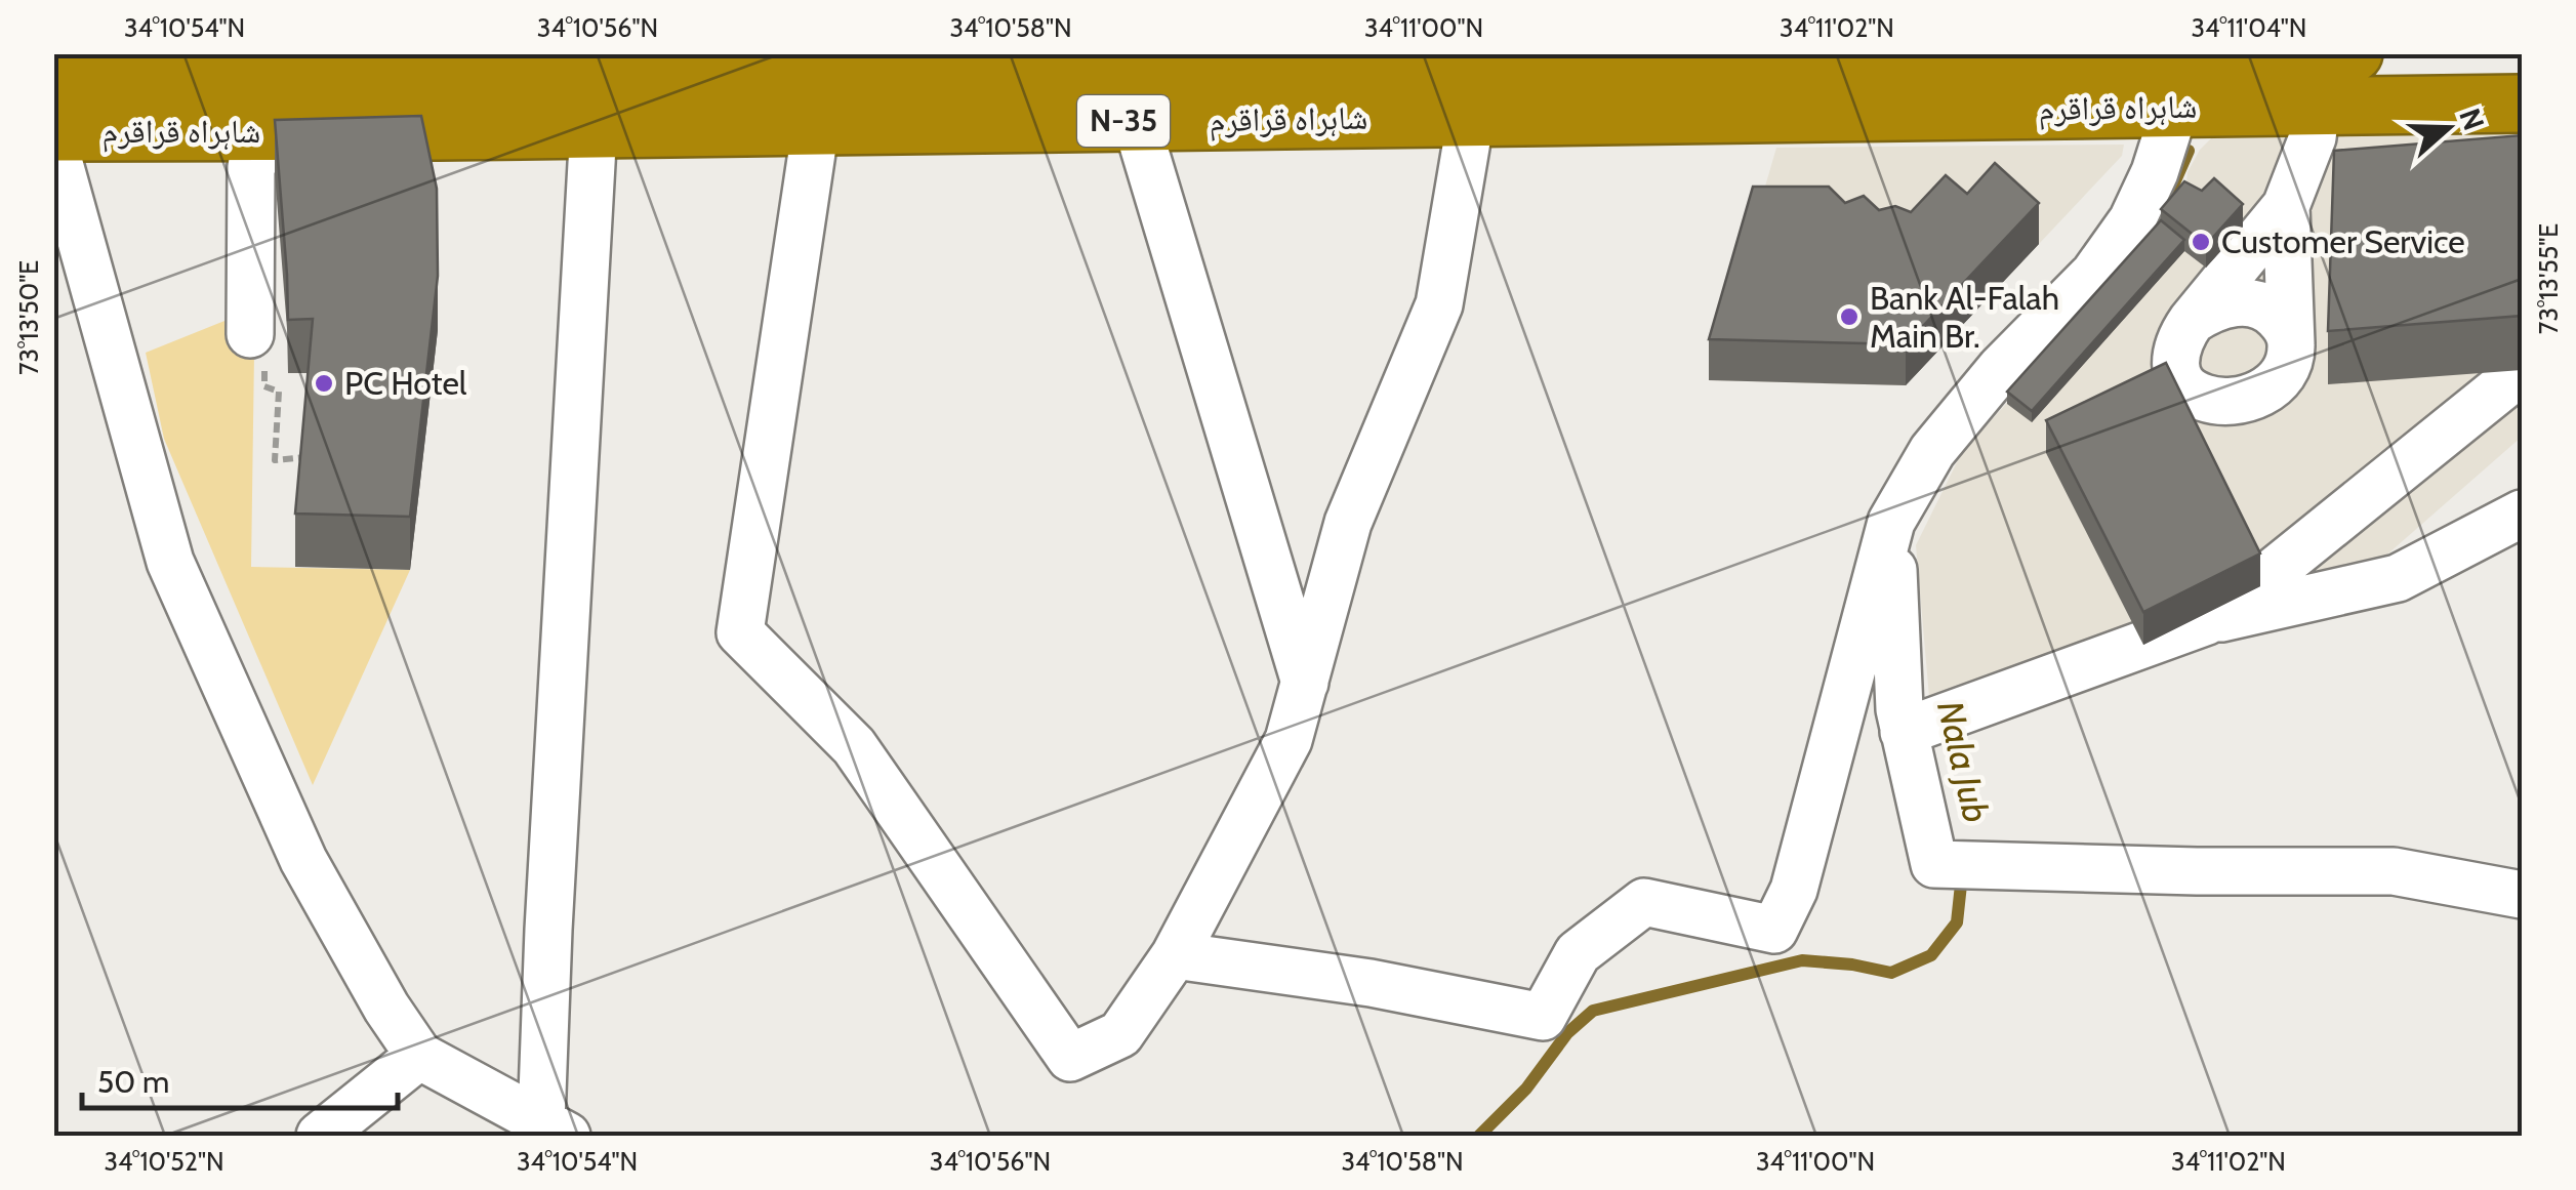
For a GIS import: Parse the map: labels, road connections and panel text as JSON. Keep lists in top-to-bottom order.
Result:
{
  "streets": {
    "highway": ["شاہراہ قراقرم", "N-35"]
  },
  "water": ["Nala Jub"],
  "places": ["Customer Service", "Bank Al-Falah Main Br.", "PC Hotel"],
  "scale_bar": "50 m",
  "north": "right",
  "coordinates": [
    "34°10'54\"N",
    "34°10'56\"N",
    "34°10'58\"N",
    "34°11'00\"N",
    "34°11'02\"N",
    "34°11'04\"N",
    "73°13'55\"E",
    "73°13'50\"E",
    "34°10'52\"N"
  ]
}
